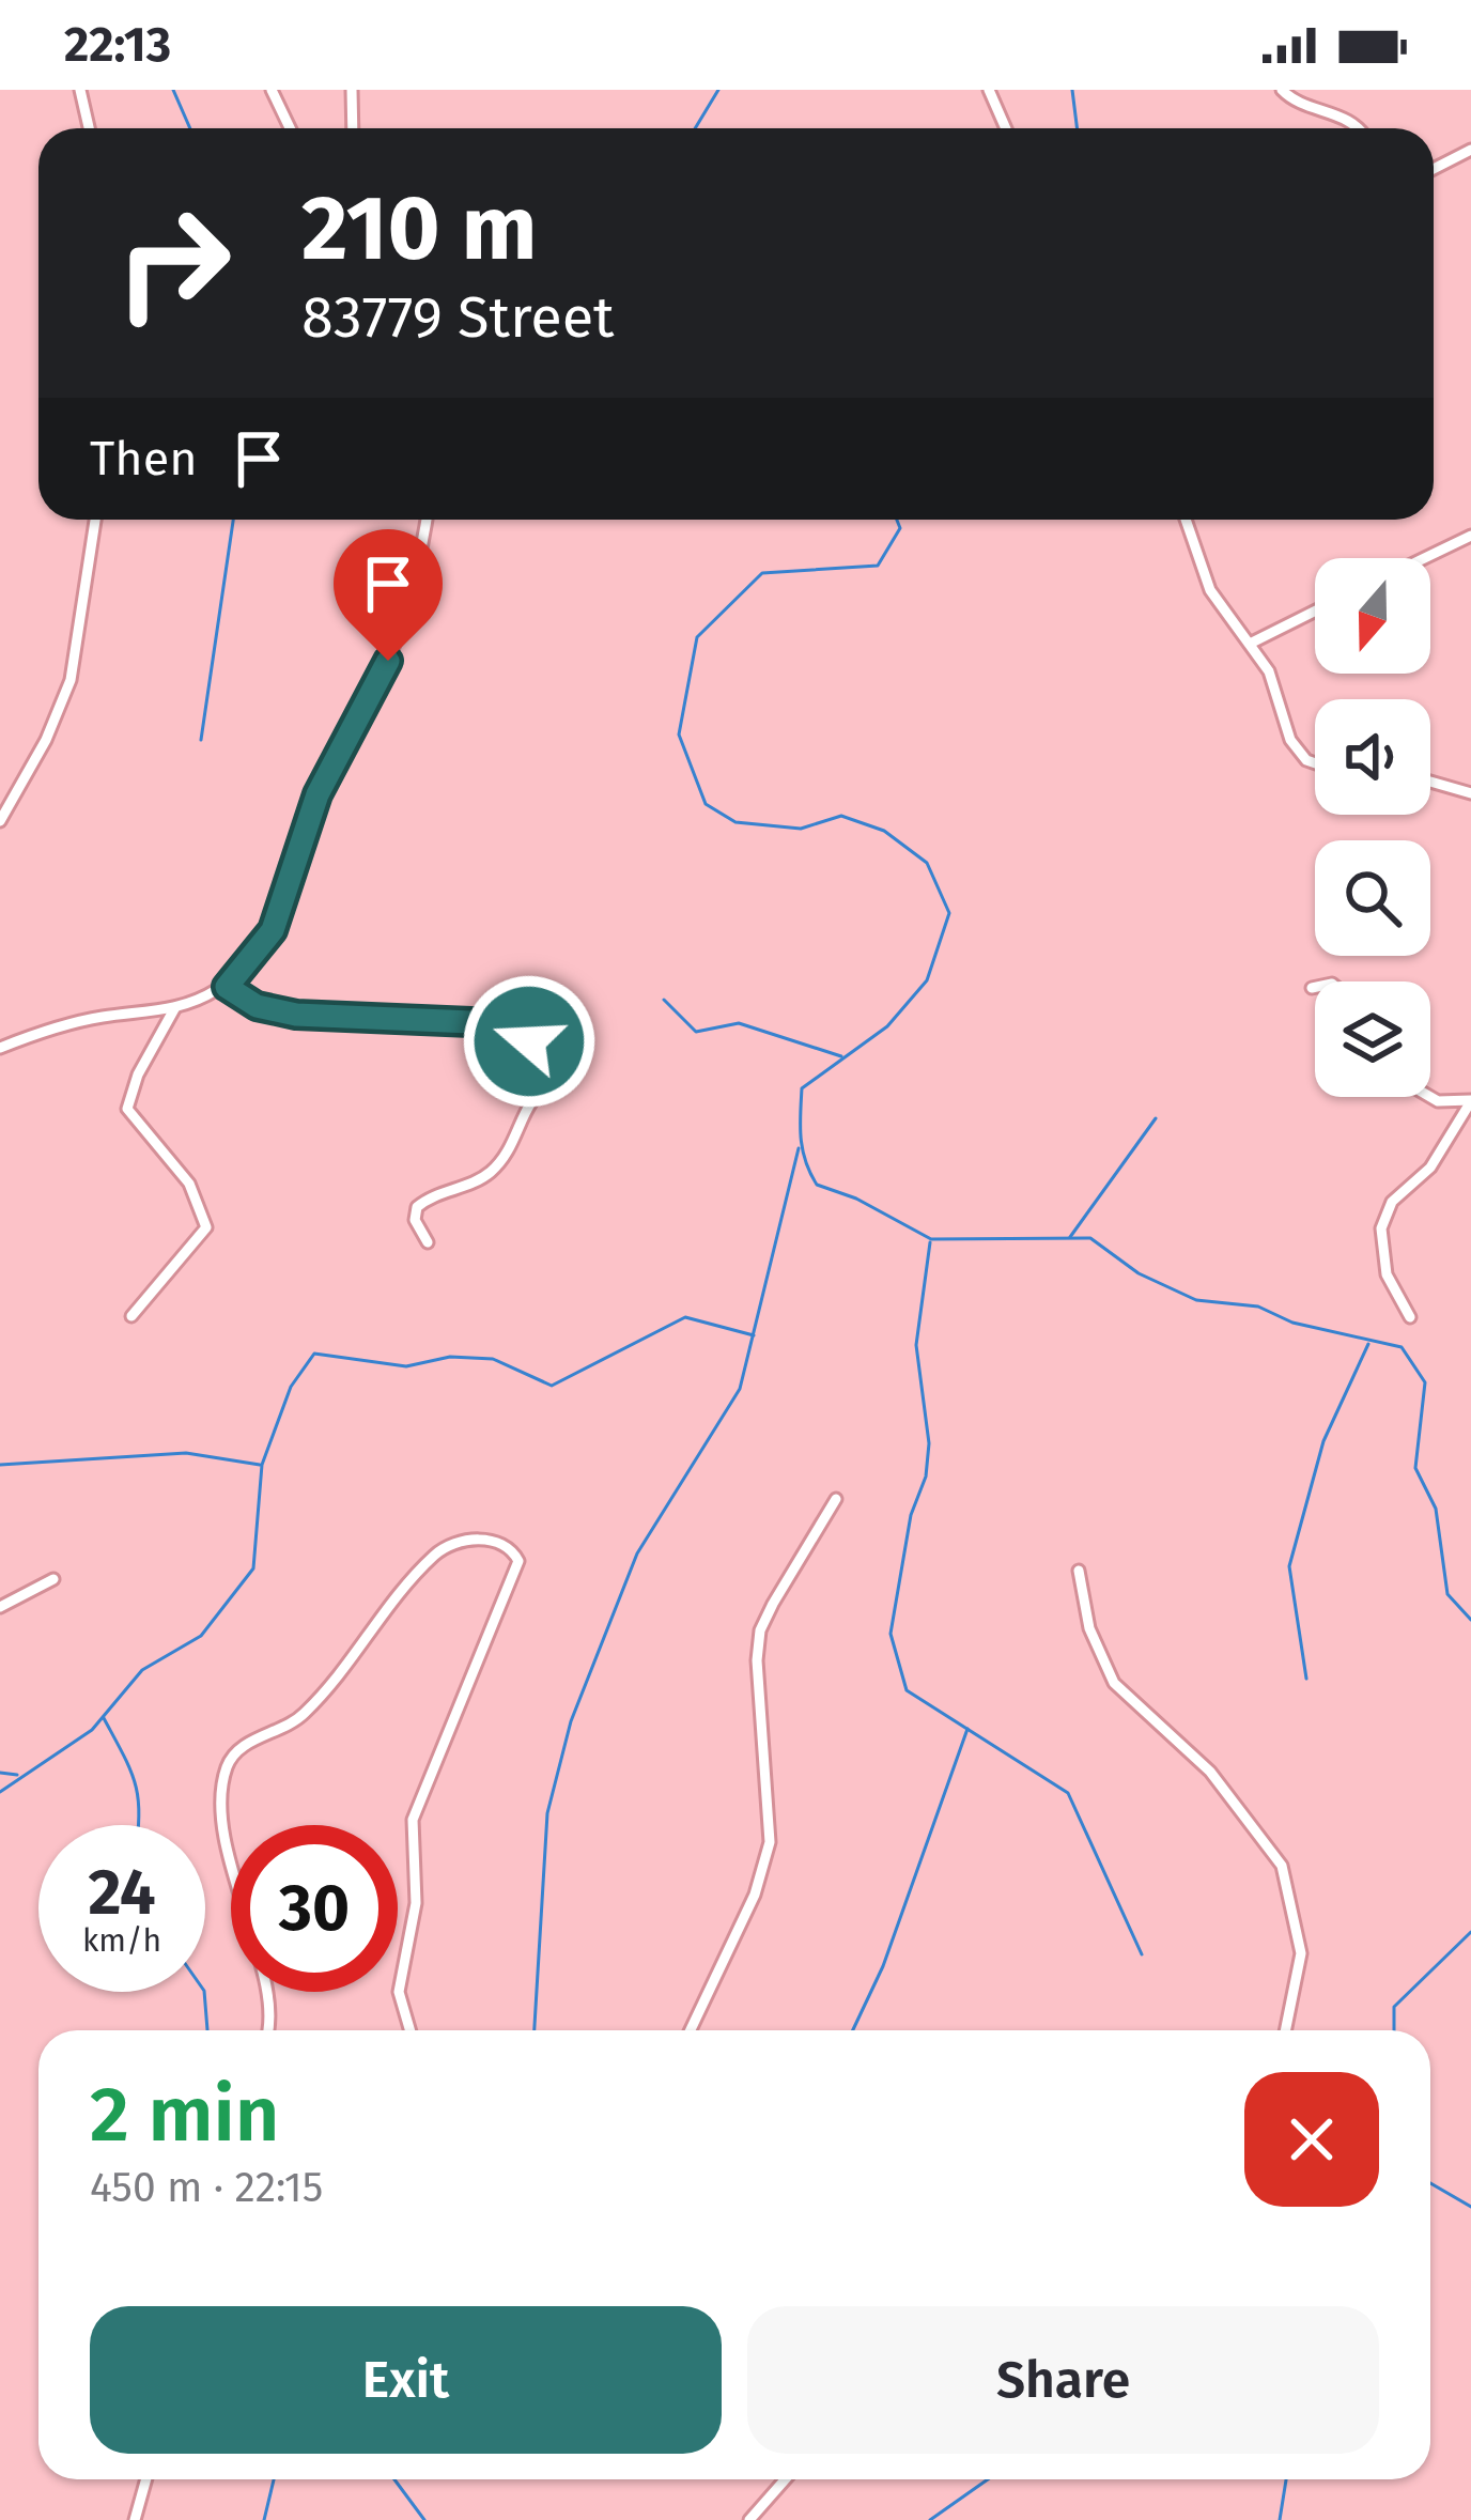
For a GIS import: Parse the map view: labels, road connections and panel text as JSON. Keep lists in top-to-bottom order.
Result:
{
  "north": "bottom",
  "page": {
    "status": "22:13",
    "turn": ["210 m", "83779 Street"],
    "then": "Then",
    "speed": "24 km/h",
    "limit": "30",
    "heading": ["2 min", "450 m · 22:15"],
    "buttons": ["Exit", "Share"]
  }
}
